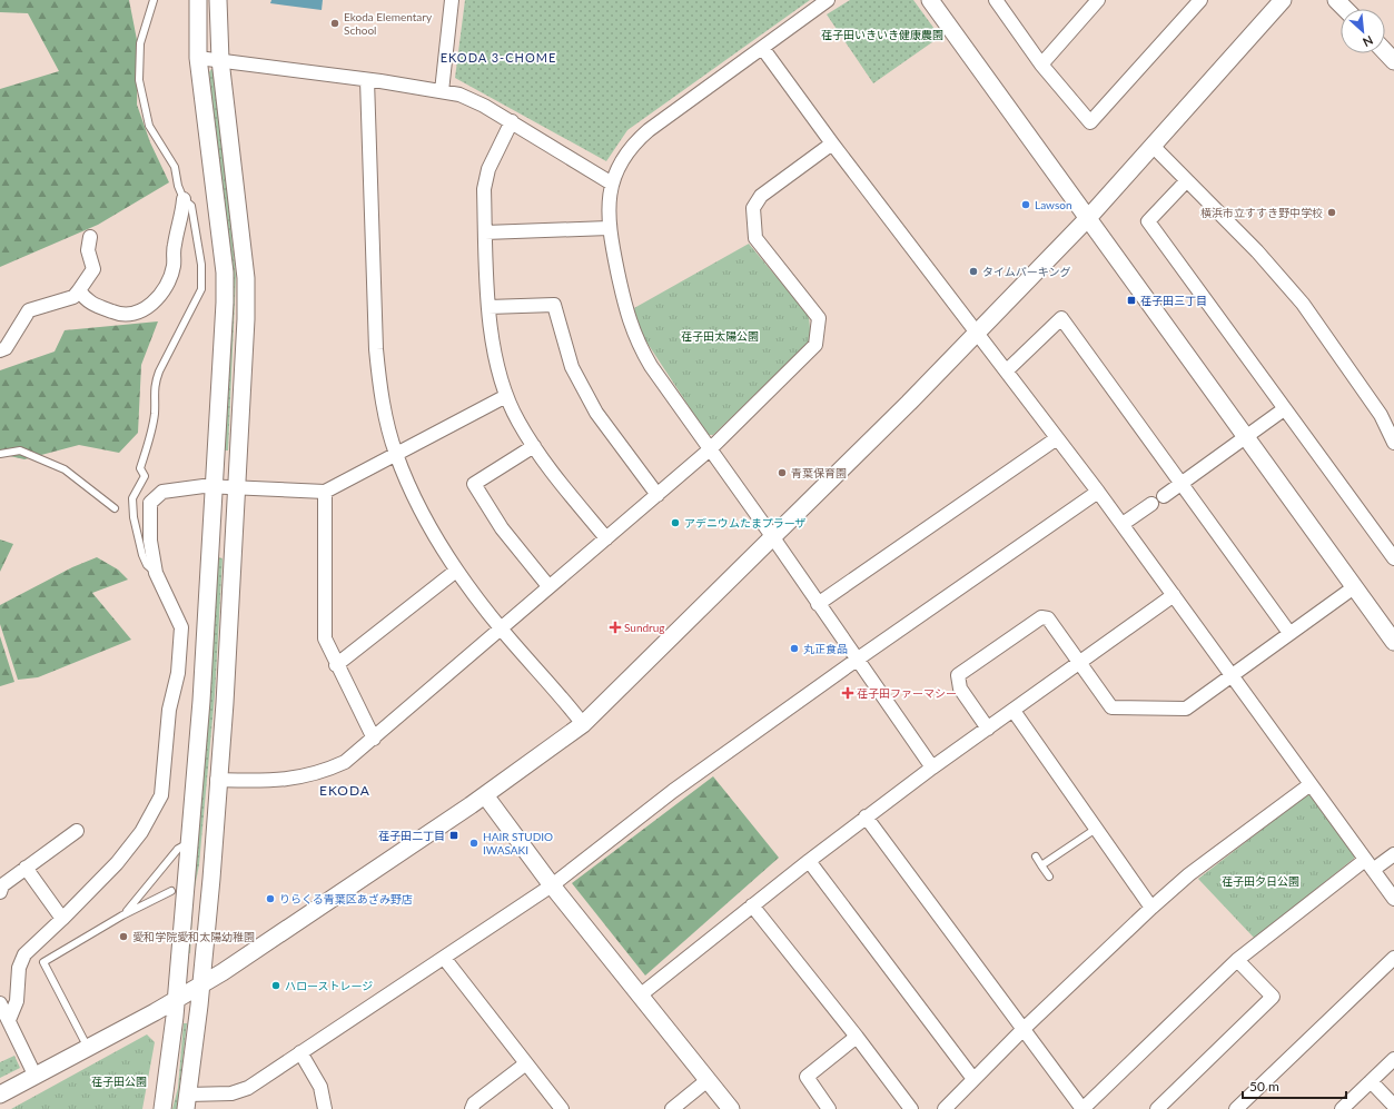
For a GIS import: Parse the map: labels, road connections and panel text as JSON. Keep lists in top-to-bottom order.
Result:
{
  "districts": ["EKODA 3-CHOME", "EKODA"],
  "parks": [
    "荏子田いきいき健康農園",
    "荏子田太陽公園",
    "荏子田夕日公園",
    "荏子田公園"
  ],
  "places": {
    "other": [
      "Ekoda Elementary School",
      "Lawson",
      "横浜市立すすき野中学校",
      "タイムパーキング",
      "青葉保育園",
      "アデニウムたまプラーザ",
      "丸正食品",
      "HAIR STUDIO IWASAKI",
      "りらくる青葉区あざみ野店",
      "愛和学院愛和太陽幼稚園",
      "ハローストレージ"
    ],
    "transit": ["荏子田三丁目", "荏子田二丁目"],
    "health": ["Sundrug", "荏子田ファーマシー"]
  },
  "scale_bar": "50 m",
  "north": "bottom right"
}
